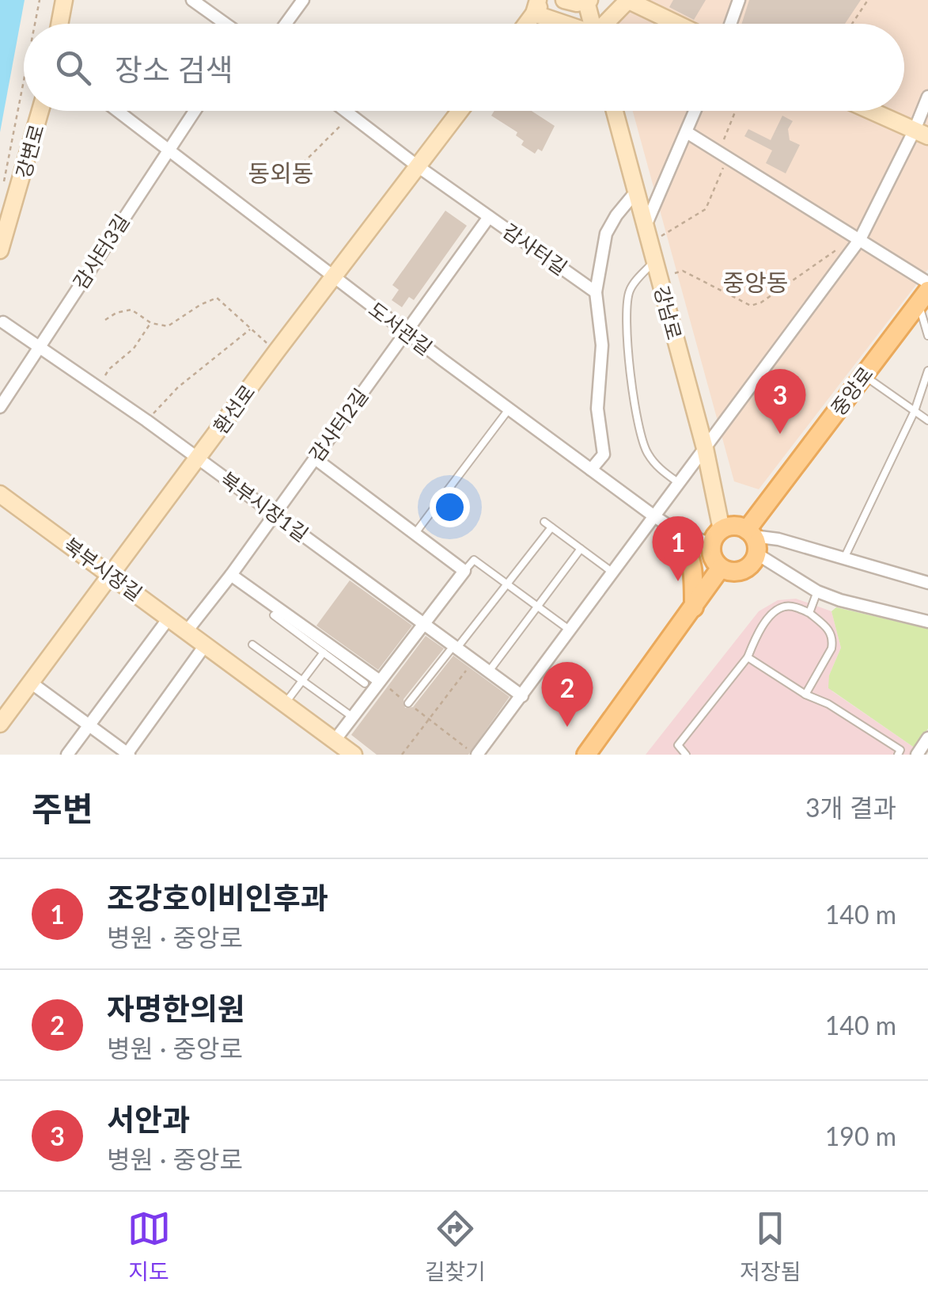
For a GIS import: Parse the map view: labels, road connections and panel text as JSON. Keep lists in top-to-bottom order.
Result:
{
  "streets": {
    "main road": ["중앙로"],
    "street": [
      "강변로",
      "감사터길",
      "감사터3길",
      "강남로",
      "도서관길",
      "환선로",
      "감사터2길",
      "북부시장1길",
      "북부시장길"
    ]
  },
  "crossings": [
    ["감사터길", "환선로"],
    ["감사터길", "감사터2길"],
    ["감사터3길", "도서관길"],
    ["감사터3길", "북부시장1길"],
    ["강남로", "도서관길"],
    ["강남로", "중앙로"],
    ["도서관길", "중앙로"],
    ["도서관길", "환선로"],
    ["도서관길", "감사터2길"],
    ["환선로", "북부시장1길"],
    ["환선로", "북부시장길"],
    ["감사터2길", "북부시장1길"],
    ["감사터2길", "북부시장길"]
  ],
  "districts": ["동외동", "중앙동"],
  "page": {
    "search": "장소 검색",
    "pins": ["3", "1", "2"],
    "heading": ["주변", "3개 결과"],
    "list": [
      {
        "mark": "1",
        "name": "조강호이비인후과",
        "note": "병원 · 중앙로",
        "value": "140 m"
      },
      {
        "mark": "2",
        "name": "자명한의원",
        "note": "병원 · 중앙로",
        "value": "140 m"
      },
      {
        "mark": "3",
        "name": "서안과",
        "note": "병원 · 중앙로",
        "value": "190 m"
      }
    ],
    "nav": ["지도", "길찾기", "저장됨"]
  }
}
